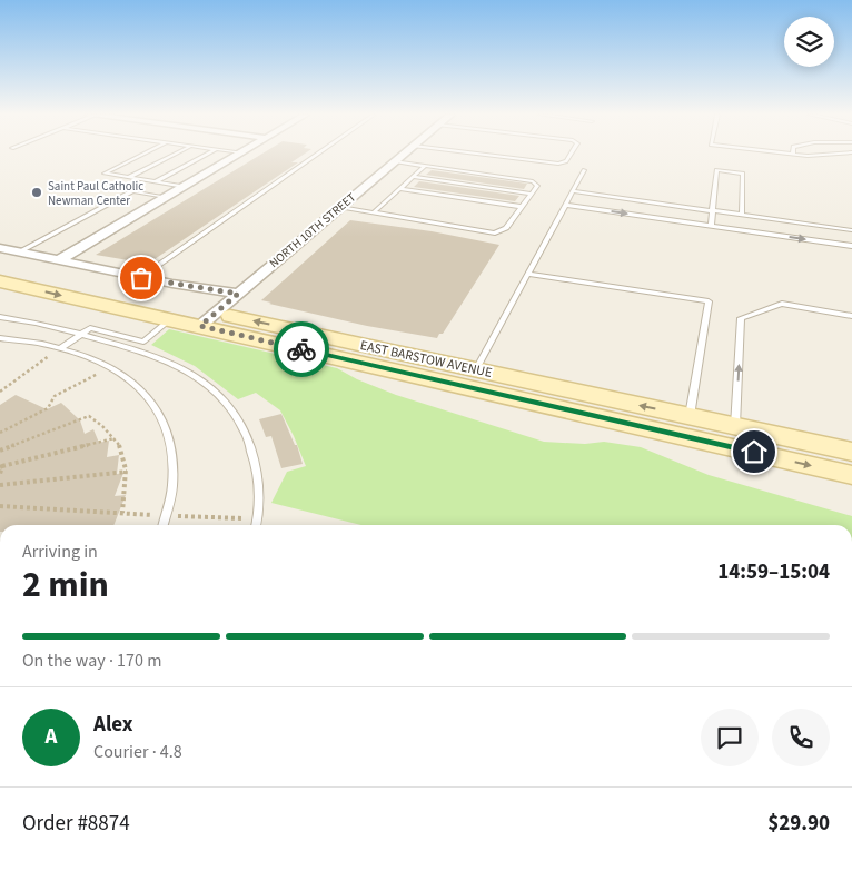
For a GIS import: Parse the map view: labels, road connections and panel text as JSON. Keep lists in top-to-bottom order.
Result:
{
  "streets": {
    "main road": ["EAST BARSTOW AVENUE"],
    "street": ["NORTH 10TH STREET"]
  },
  "crossings": [
    ["NORTH 10TH STREET", "EAST BARSTOW AVENUE"]
  ],
  "places": ["Saint Paul Catholic Newman Center"],
  "page": {
    "heading": ["2 min", "Arriving in", "14:59–15:04"],
    "panel": [
      "Alex",
      "Courier · 4.8",
      "Order #8874",
      "$29.90"
    ],
    "bar": "On the way · 170 m",
    "round": "A"
  }
}
